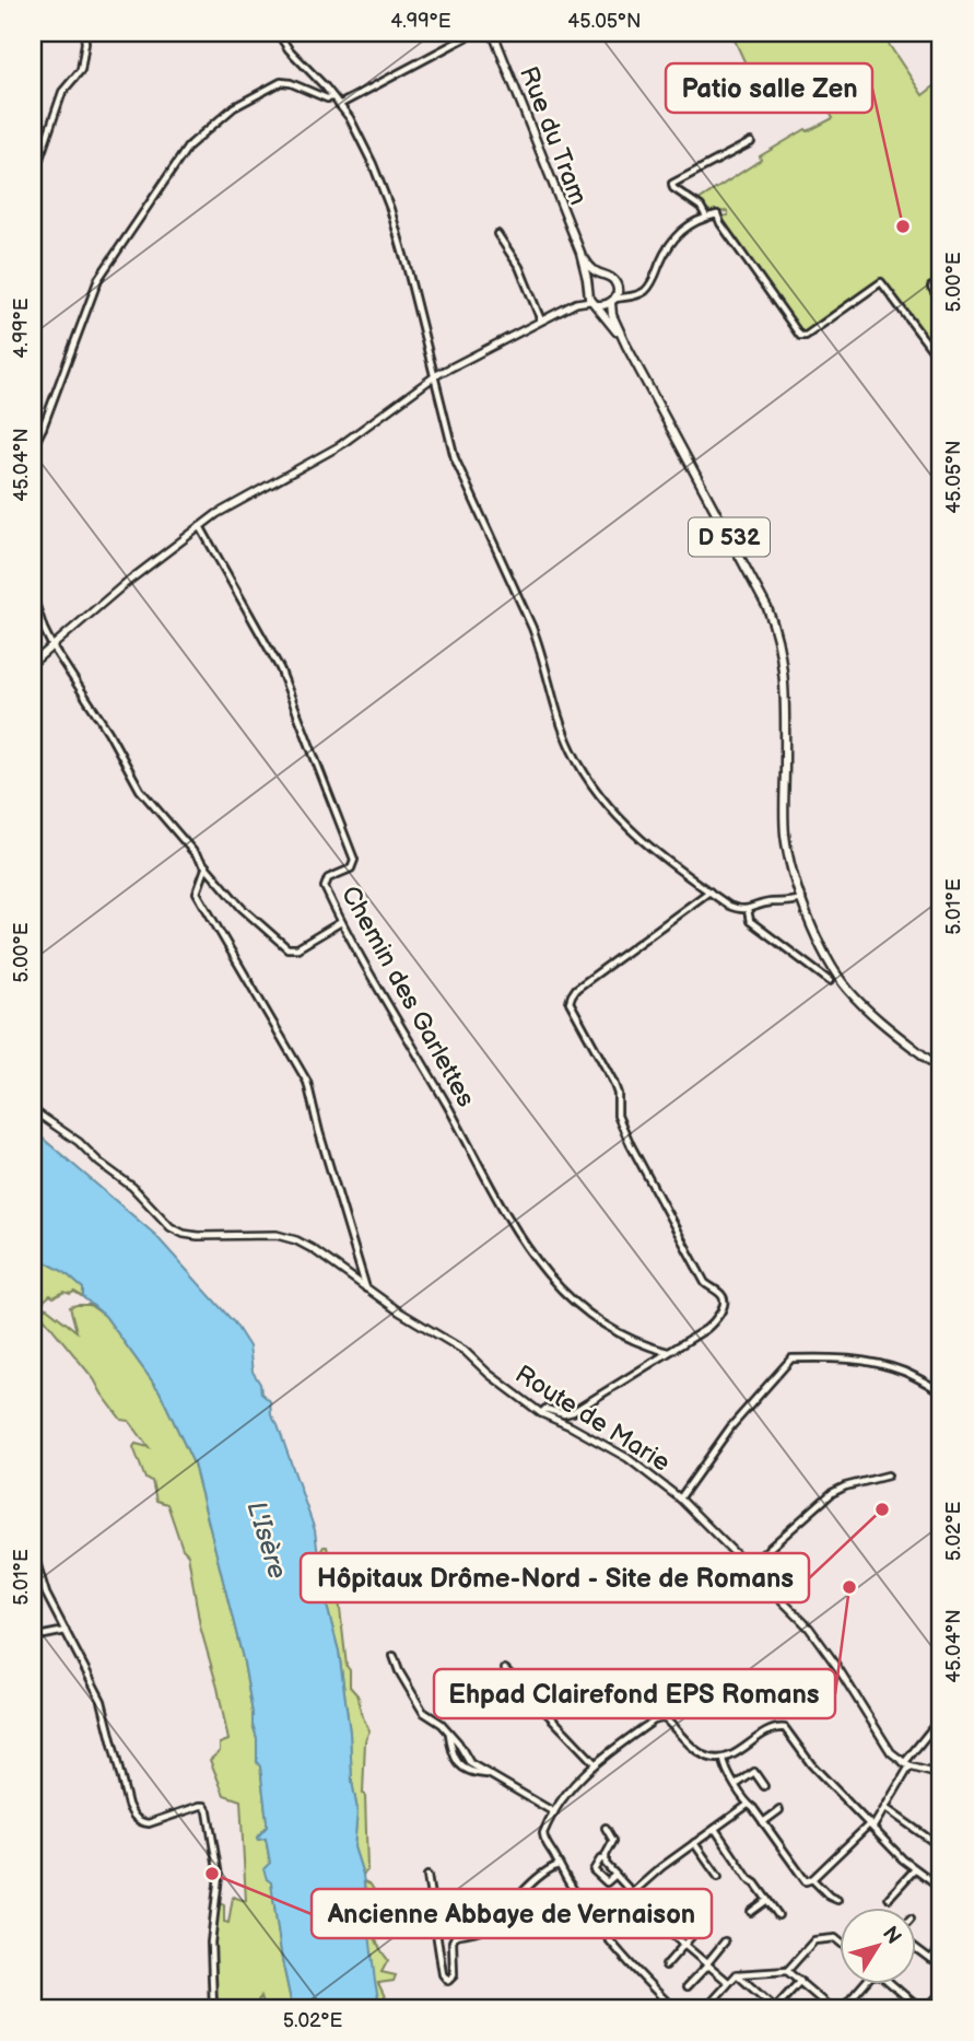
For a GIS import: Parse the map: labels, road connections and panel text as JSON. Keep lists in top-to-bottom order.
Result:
{
  "streets": {
    "main road": ["Rue du Tram", "D 532"],
    "street": ["Chemin des Garlettes", "Route de Marie"]
  },
  "water": ["L'Isère"],
  "places": [
    "Patio salle Zen",
    "Hôpitaux Drôme-Nord - Site de Romans",
    "Ehpad Clairefond EPS Romans",
    "Ancienne Abbaye de Vernaison"
  ],
  "north": "top right",
  "coordinates": [
    "4.99°E",
    "45.05°N",
    "5.00°E",
    "45.04°N",
    "5.01°E",
    "5.02°E"
  ]
}
